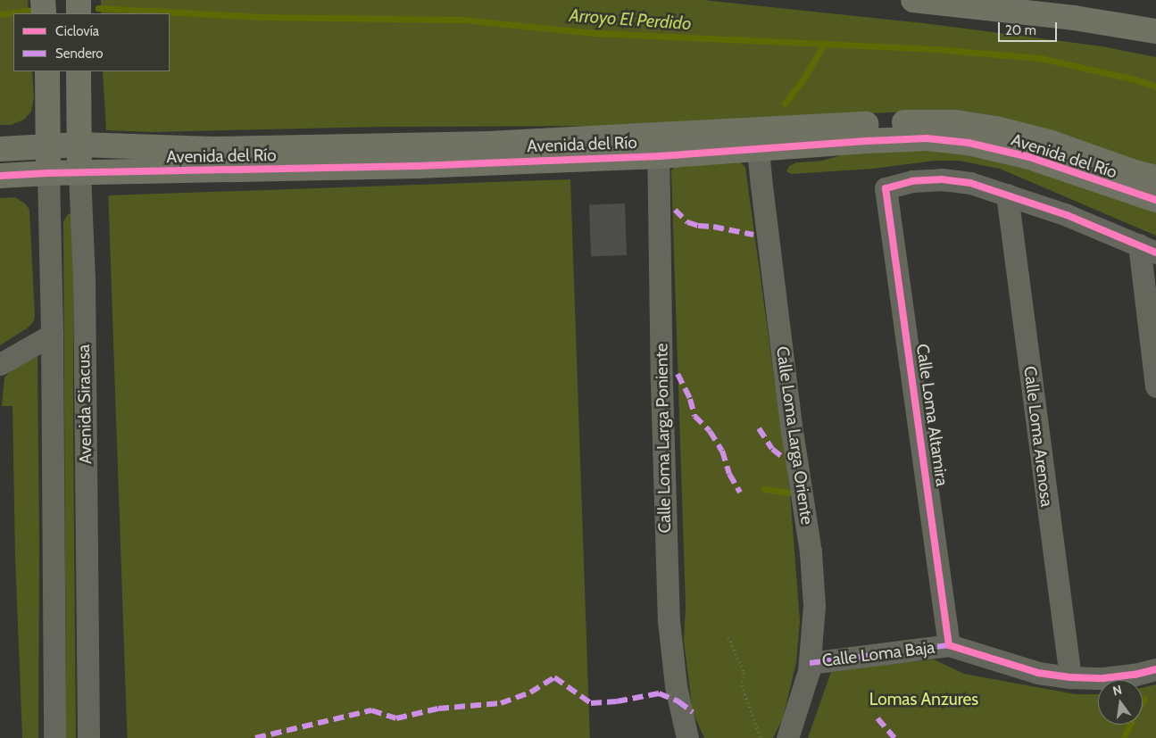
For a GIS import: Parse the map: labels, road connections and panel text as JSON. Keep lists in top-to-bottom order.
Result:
{
  "streets": {
    "street": [
      "Avenida del Río",
      "Avenida Siracusa",
      "Calle Loma Altamira",
      "Calle Loma Larga Oriente",
      "Calle Loma Arenosa",
      "Calle Loma Larga Poniente",
      "Calle Loma Baja"
    ]
  },
  "crossings": [
    ["Avenida del Río", "Avenida Siracusa"],
    ["Avenida del Río", "Calle Loma Larga Oriente"],
    ["Avenida del Río", "Calle Loma Larga Poniente"],
    ["Calle Loma Altamira", "Calle Loma Arenosa"],
    ["Calle Loma Altamira", "Calle Loma Baja"],
    ["Calle Loma Larga Oriente", "Calle Loma Baja"],
    ["Calle Loma Arenosa", "Calle Loma Baja"]
  ],
  "water": ["Arroyo El Perdido"],
  "parks": ["Lomas Anzures"],
  "legend": ["Ciclovía", "Sendero"],
  "scale_bar": "20 m",
  "north": "top"
}
